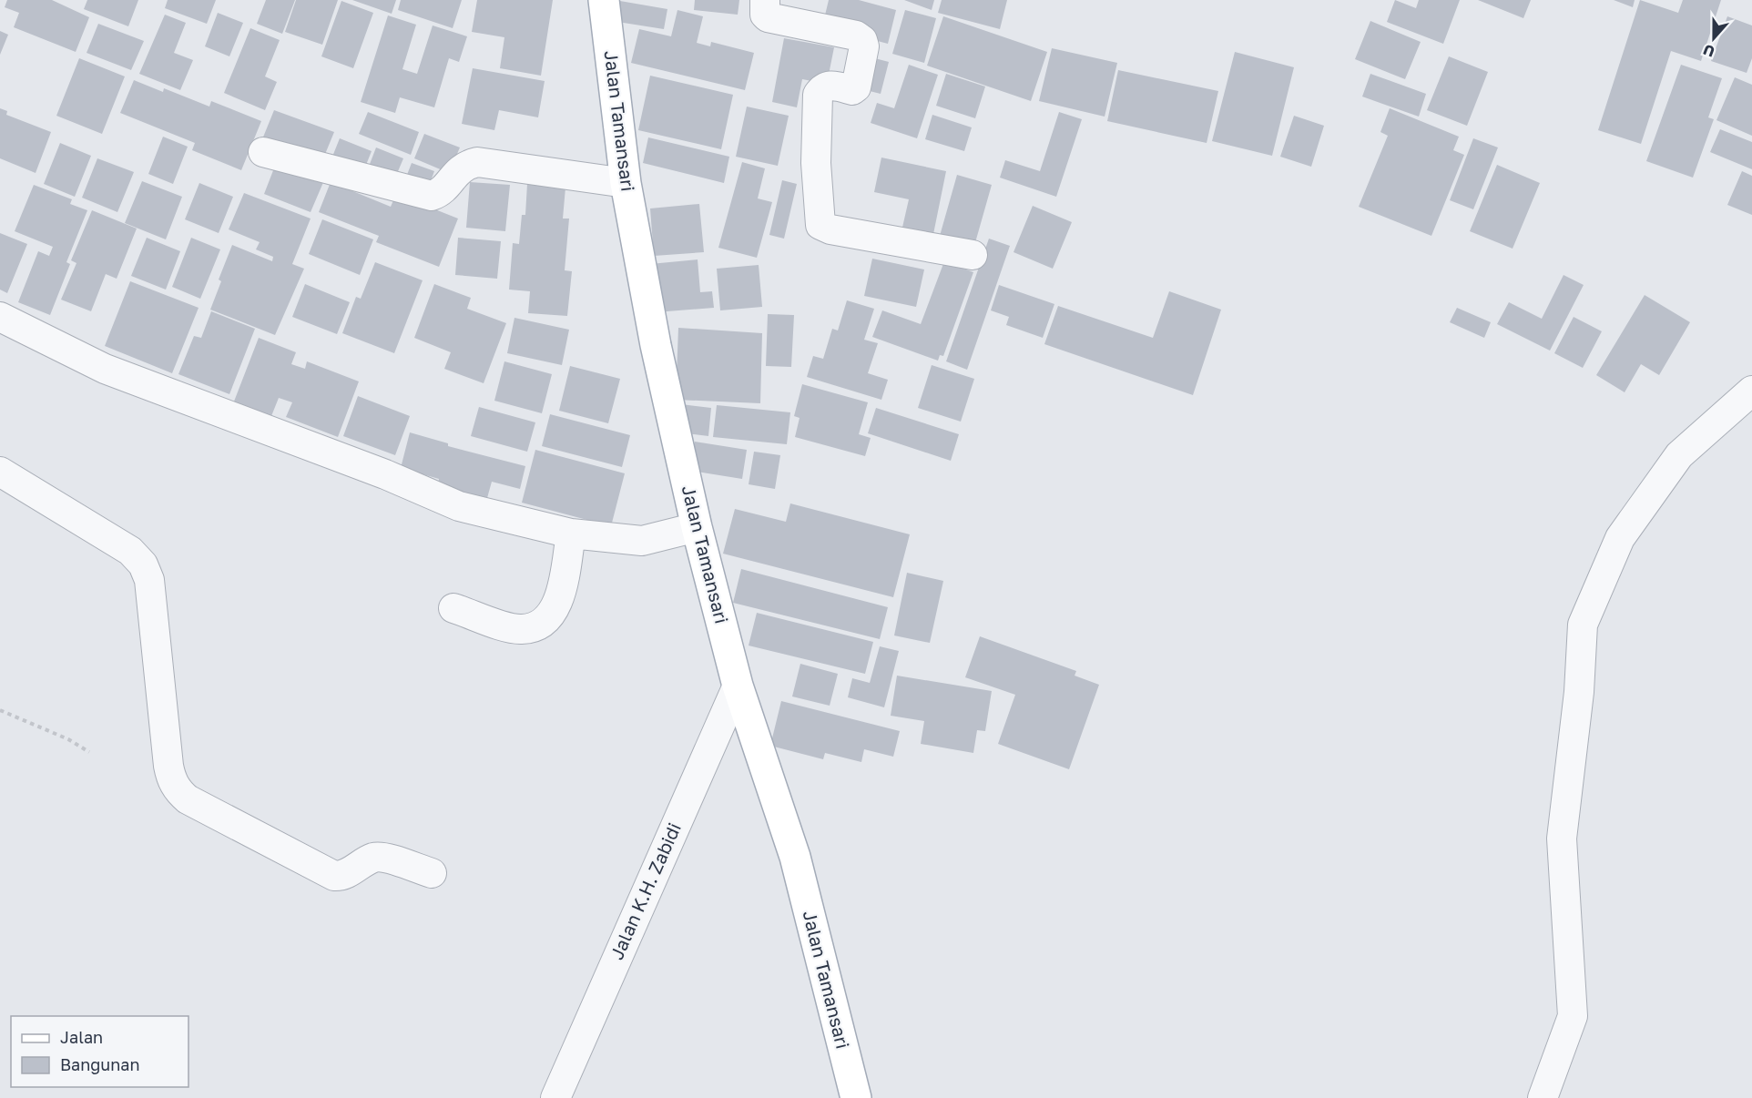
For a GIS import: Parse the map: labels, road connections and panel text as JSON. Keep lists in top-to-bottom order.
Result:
{
  "streets": {
    "main road": ["Jalan Tamansari"],
    "street": ["Jalan K.H. Zabidi"]
  },
  "crossings": [
    ["Jalan Tamansari", "Jalan K.H. Zabidi"]
  ],
  "legend": ["Jalan", "Bangunan"],
  "north": "bottom"
}
